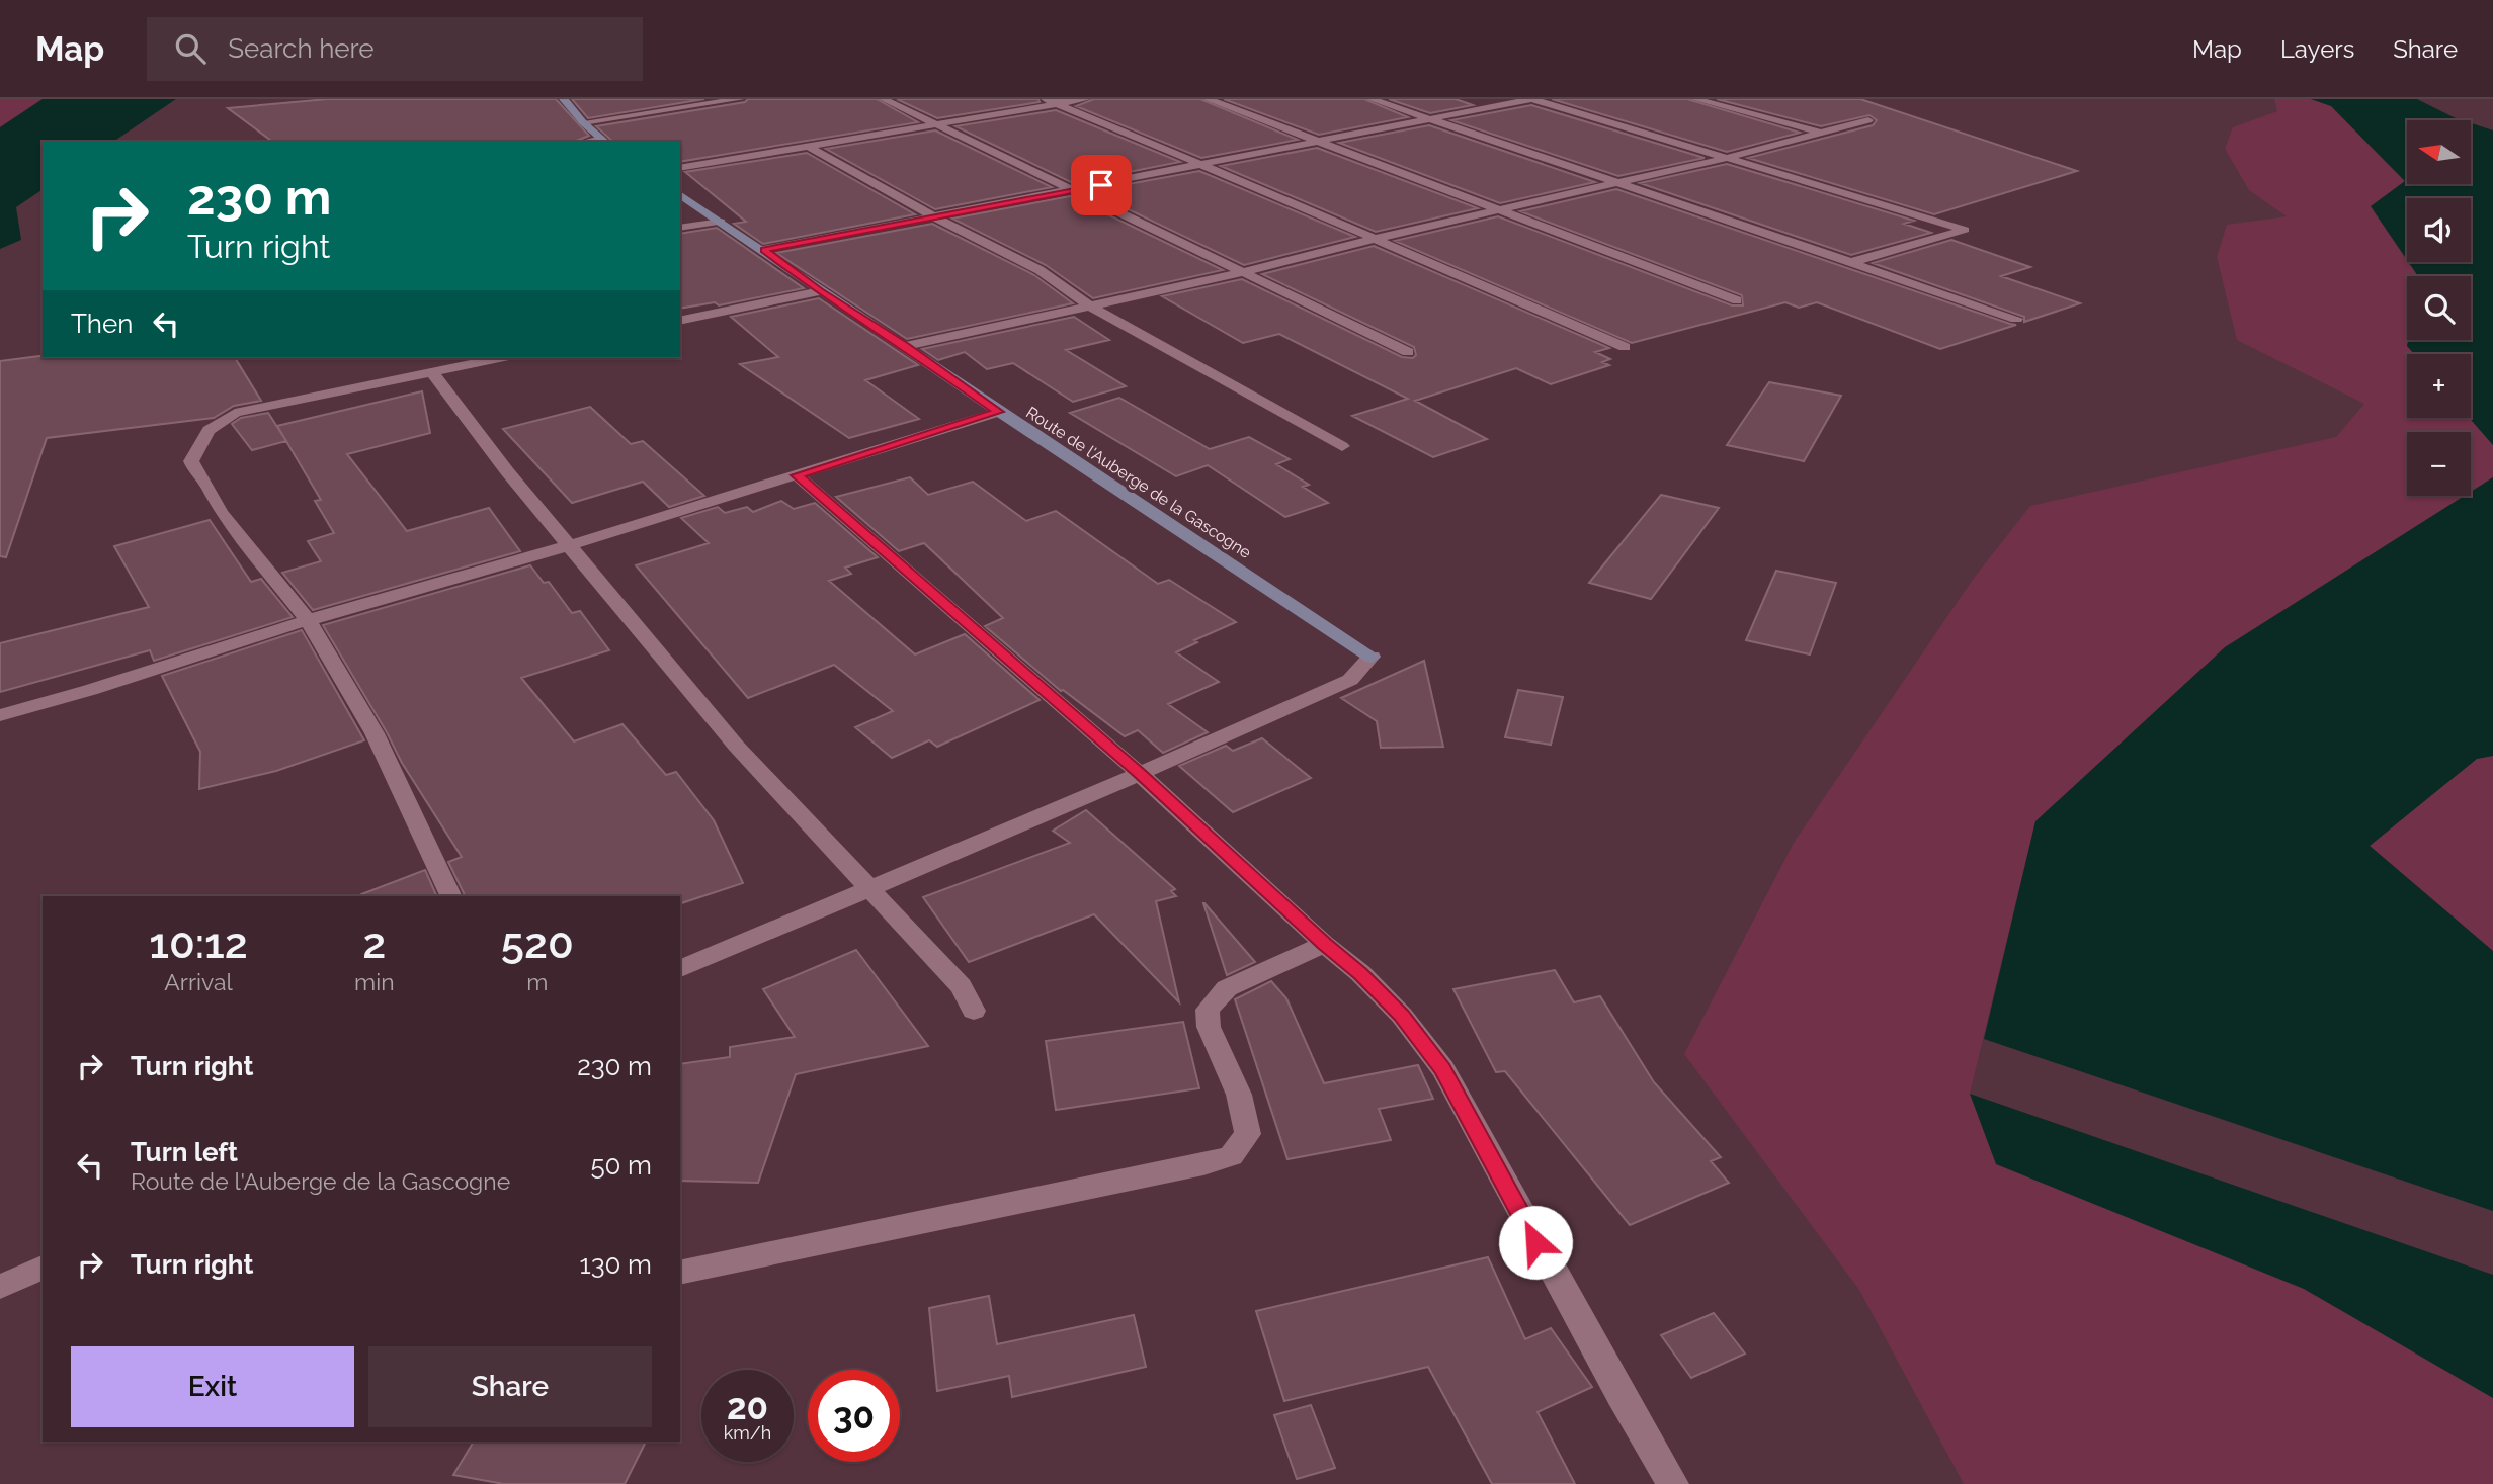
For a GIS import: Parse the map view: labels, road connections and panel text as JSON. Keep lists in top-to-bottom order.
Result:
{
  "streets": {
    "street": ["Route de l'Auberge de la Gascogne"]
  },
  "north": "left",
  "page": {
    "header": "Map",
    "search": "Search here",
    "nav": ["Map", "Layers", "Share"],
    "map_buttons": ["+", "−"],
    "turn": ["230 m", "Turn right"],
    "then": "Then",
    "eta": [
      "10:12",
      "Arrival",
      "2",
      "min",
      "520",
      "m"
    ],
    "list": [
      {
        "name": "Turn right",
        "value": "230 m"
      },
      {
        "name": "Turn left",
        "note": "Route de l'Auberge de la Gascogne",
        "value": "50 m"
      },
      {
        "name": "Turn right",
        "value": "130 m"
      }
    ],
    "buttons": ["Exit", "Share"],
    "speed": "20 km/h",
    "limit": "30"
  }
}
